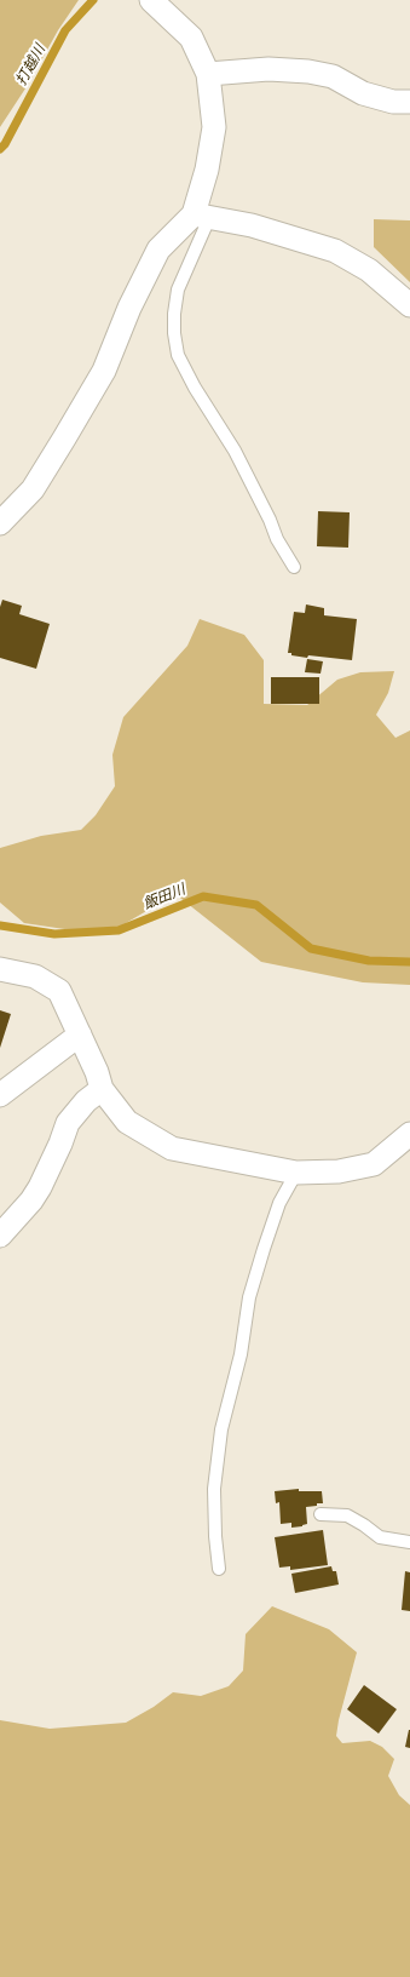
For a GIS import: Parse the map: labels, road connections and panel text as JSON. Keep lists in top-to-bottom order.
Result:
{
  "water": ["打越川", "飯田川"]
}
